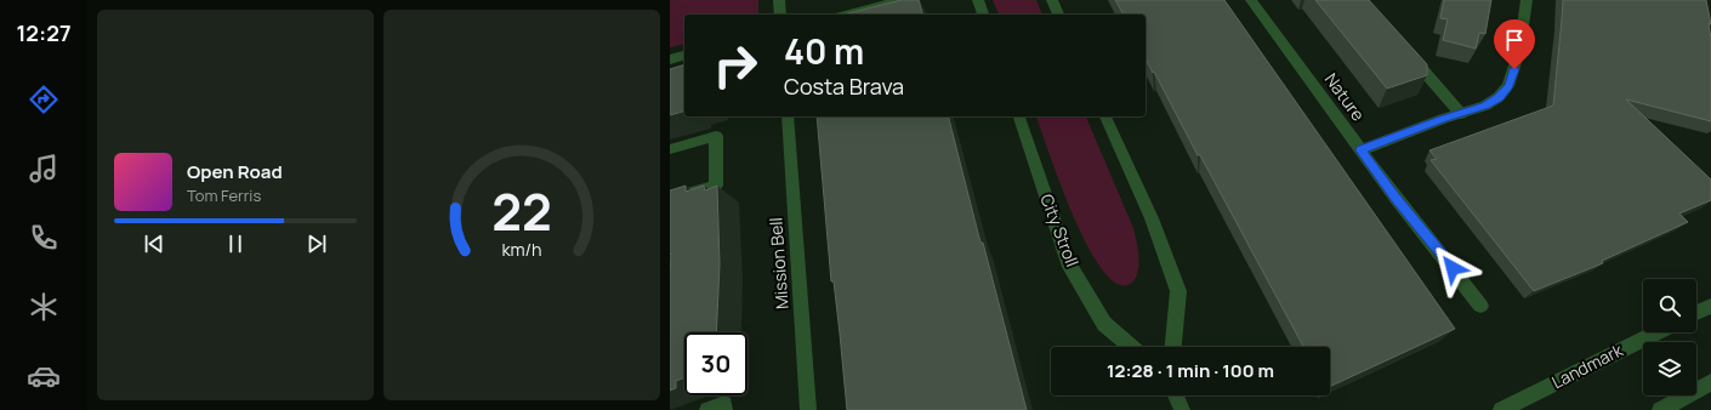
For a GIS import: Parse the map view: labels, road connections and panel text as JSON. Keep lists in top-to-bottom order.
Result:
{
  "streets": {
    "street": [
      "Nature",
      "City Stroll",
      "Mission Bell",
      "Landmark"
    ]
  },
  "page": {
    "tabs": "12:27",
    "turn": ["40 m", "Costa Brava"],
    "song": ["Open Road", "Tom Ferris"],
    "limit": "30",
    "trip": "12:28 · 1 min · 100 m",
    "gauge": ["22", "km/h"]
  }
}
